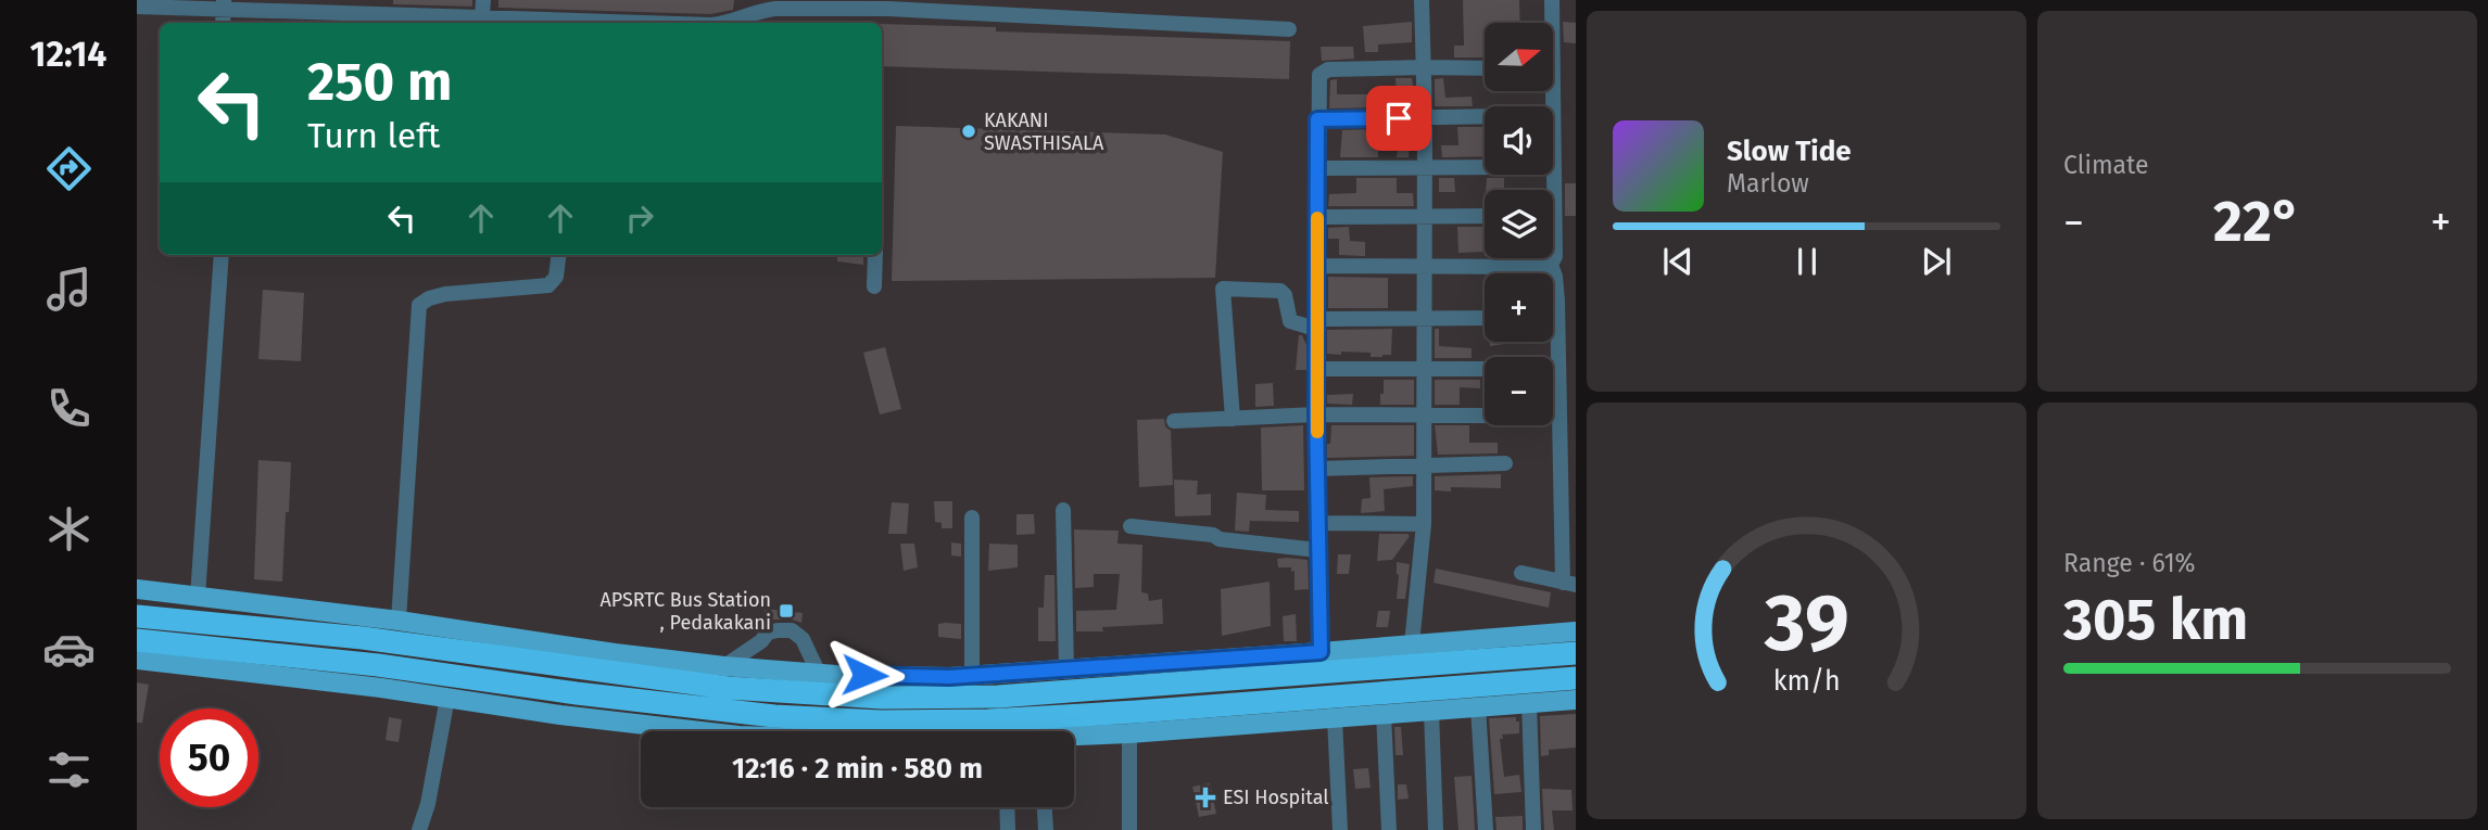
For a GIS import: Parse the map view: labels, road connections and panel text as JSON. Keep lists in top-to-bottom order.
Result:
{
  "places": {
    "other": ["KAKANI SWASTHISALA"],
    "transit": ["APSRTC Bus Station , Pedakakani"],
    "health": ["ESI Hospital"]
  },
  "north": "right",
  "page": {
    "tabs": "12:14",
    "tile": [
      "Climate",
      ["Range · 61%", "305 km"]
    ],
    "map_buttons": ["+", "−"],
    "turn": ["250 m", "Turn left"],
    "song": ["Slow Tide", "Marlow"],
    "heat": ["−", "22°", "+"],
    "limit": "50",
    "trip": "12:16 · 2 min · 580 m",
    "gauge": ["39", "km/h"]
  }
}
